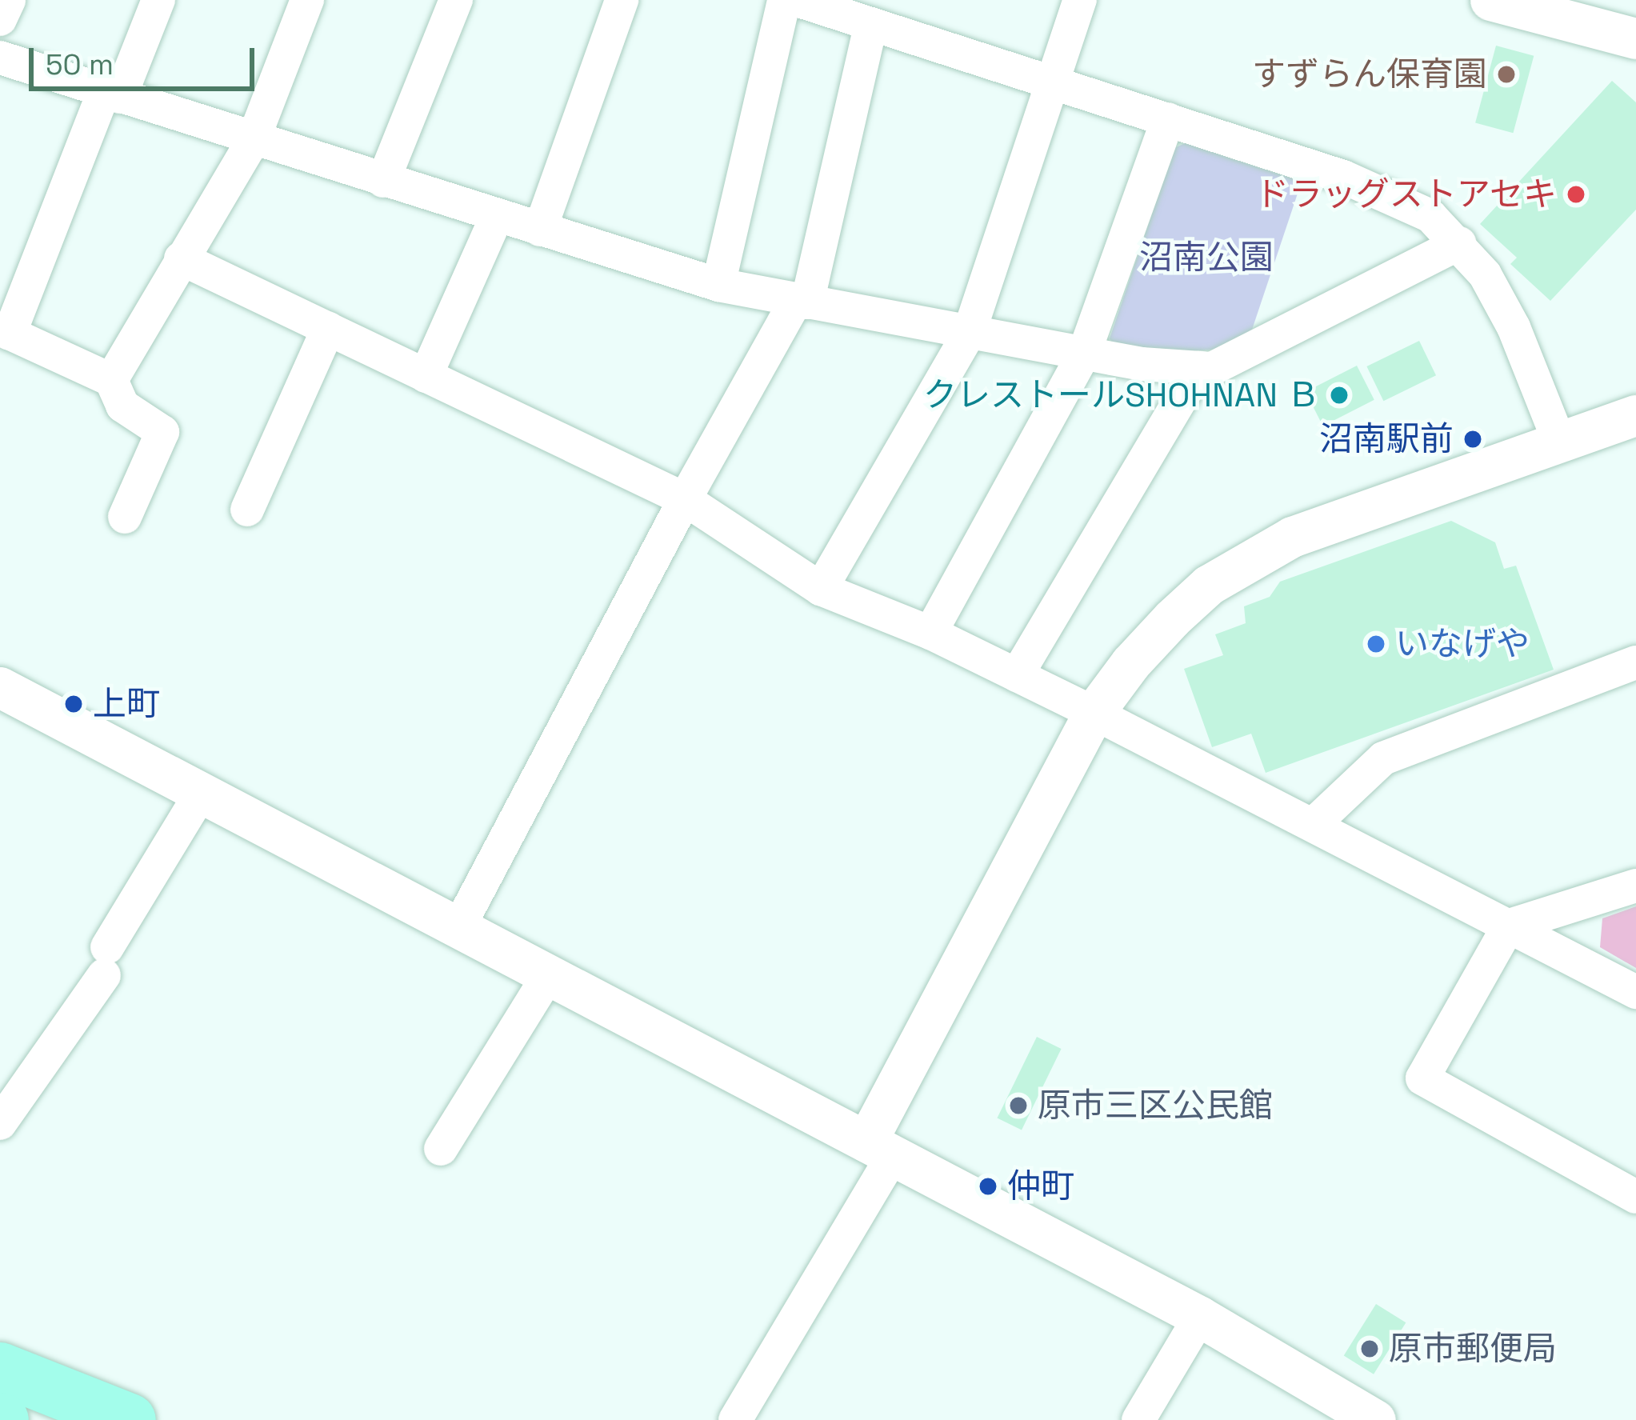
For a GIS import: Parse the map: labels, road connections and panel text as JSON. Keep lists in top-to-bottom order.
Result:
{
  "parks": ["沼南公園"],
  "places": [
    "すずらん保育園",
    "ドラッグストアセキ",
    "クレストールSHOHNAN Ｂ",
    "沼南駅前",
    "いなげや",
    "上町",
    "原市三区公民館",
    "仲町",
    "原市郵便局"
  ],
  "scale_bar": "50 m"
}
